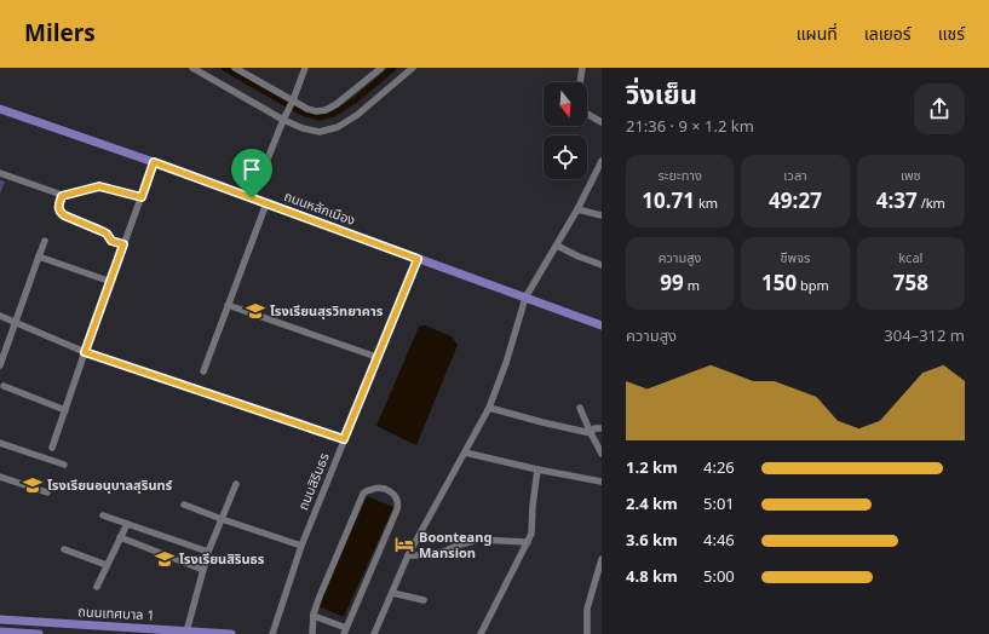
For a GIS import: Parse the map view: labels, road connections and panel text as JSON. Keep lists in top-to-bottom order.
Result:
{
  "streets": {
    "main road": ["ถนนหลักเมือง", "ถนนเทศบาล 1"],
    "street": ["ถนนสิรินธร"]
  },
  "crossings": [
    ["ถนนหลักเมือง", "ถนนสิรินธร"]
  ],
  "places": {
    "school or university": ["โรงเรียนสุรวิทยาคาร", "โรงเรียนอนุบาลสุรินทร์", "โรงเรียนสิรินธร"],
    "hotel": ["Boonteang Mansion"]
  },
  "north": "bottom",
  "page": {
    "header": "Milers",
    "nav": ["แผนที่", "เลเยอร์", "แชร์"],
    "heading": ["วิ่งเย็น", "21:36 · 9 × 1.2 km"],
    "stats": [
      ["ระยะทาง", "10.71 km"],
      ["เวลา", "49:27"],
      ["เพซ", "4:37 /km"],
      ["ความสูง", "99 m"],
      ["ชีพจร", "150 bpm"],
      ["kcal", "758"]
    ],
    "chart": ["ความสูง", "304–312 m"],
    "list": [
      {
        "name": "1.2 km",
        "note": "4:26"
      },
      {
        "name": "2.4 km",
        "note": "5:01"
      },
      {
        "name": "3.6 km",
        "note": "4:46"
      },
      {
        "name": "4.8 km",
        "note": "5:00"
      }
    ]
  }
}
